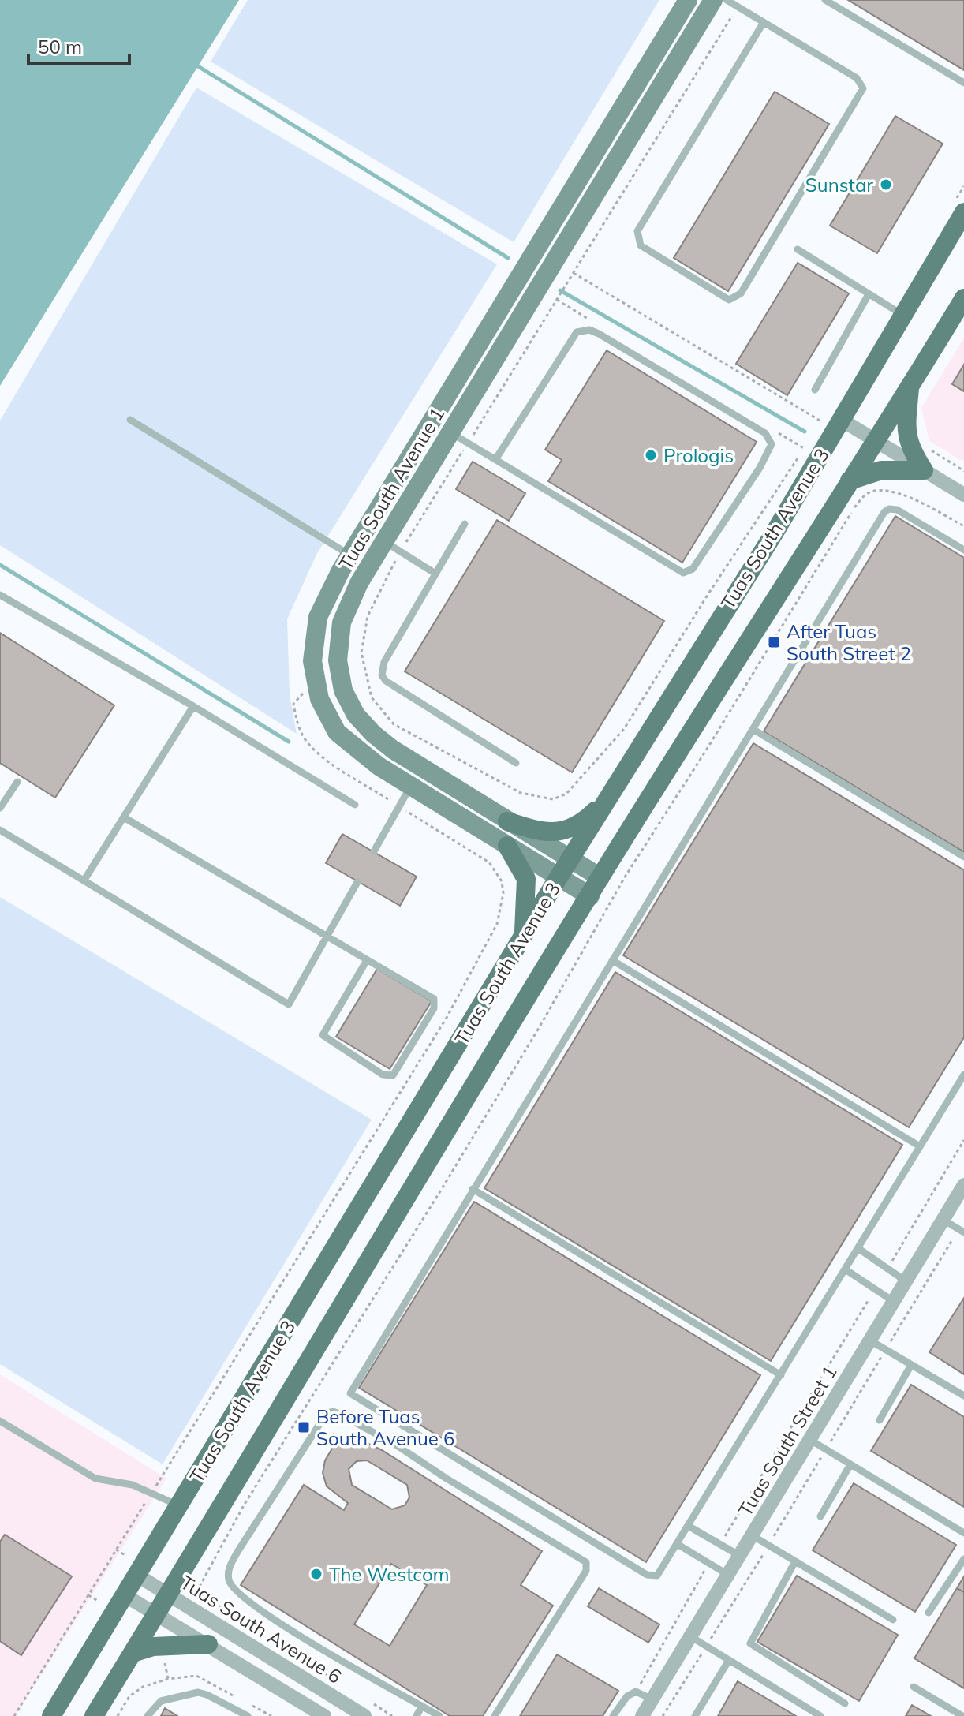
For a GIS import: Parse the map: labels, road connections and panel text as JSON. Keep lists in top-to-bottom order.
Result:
{
  "streets": {
    "main road": ["Tuas South Avenue 1", "Tuas South Avenue 3"],
    "street": ["Tuas South Street 1", "Tuas South Avenue 6"]
  },
  "crossings": [
    ["Tuas South Avenue 1", "Tuas South Avenue 3"],
    ["Tuas South Avenue 3", "Tuas South Avenue 6"]
  ],
  "places": {
    "other": ["Sunstar", "Prologis", "The Westcom"],
    "transit": ["After Tuas South Street 2", "Before Tuas South Avenue 6"]
  },
  "scale_bar": "50 m"
}
